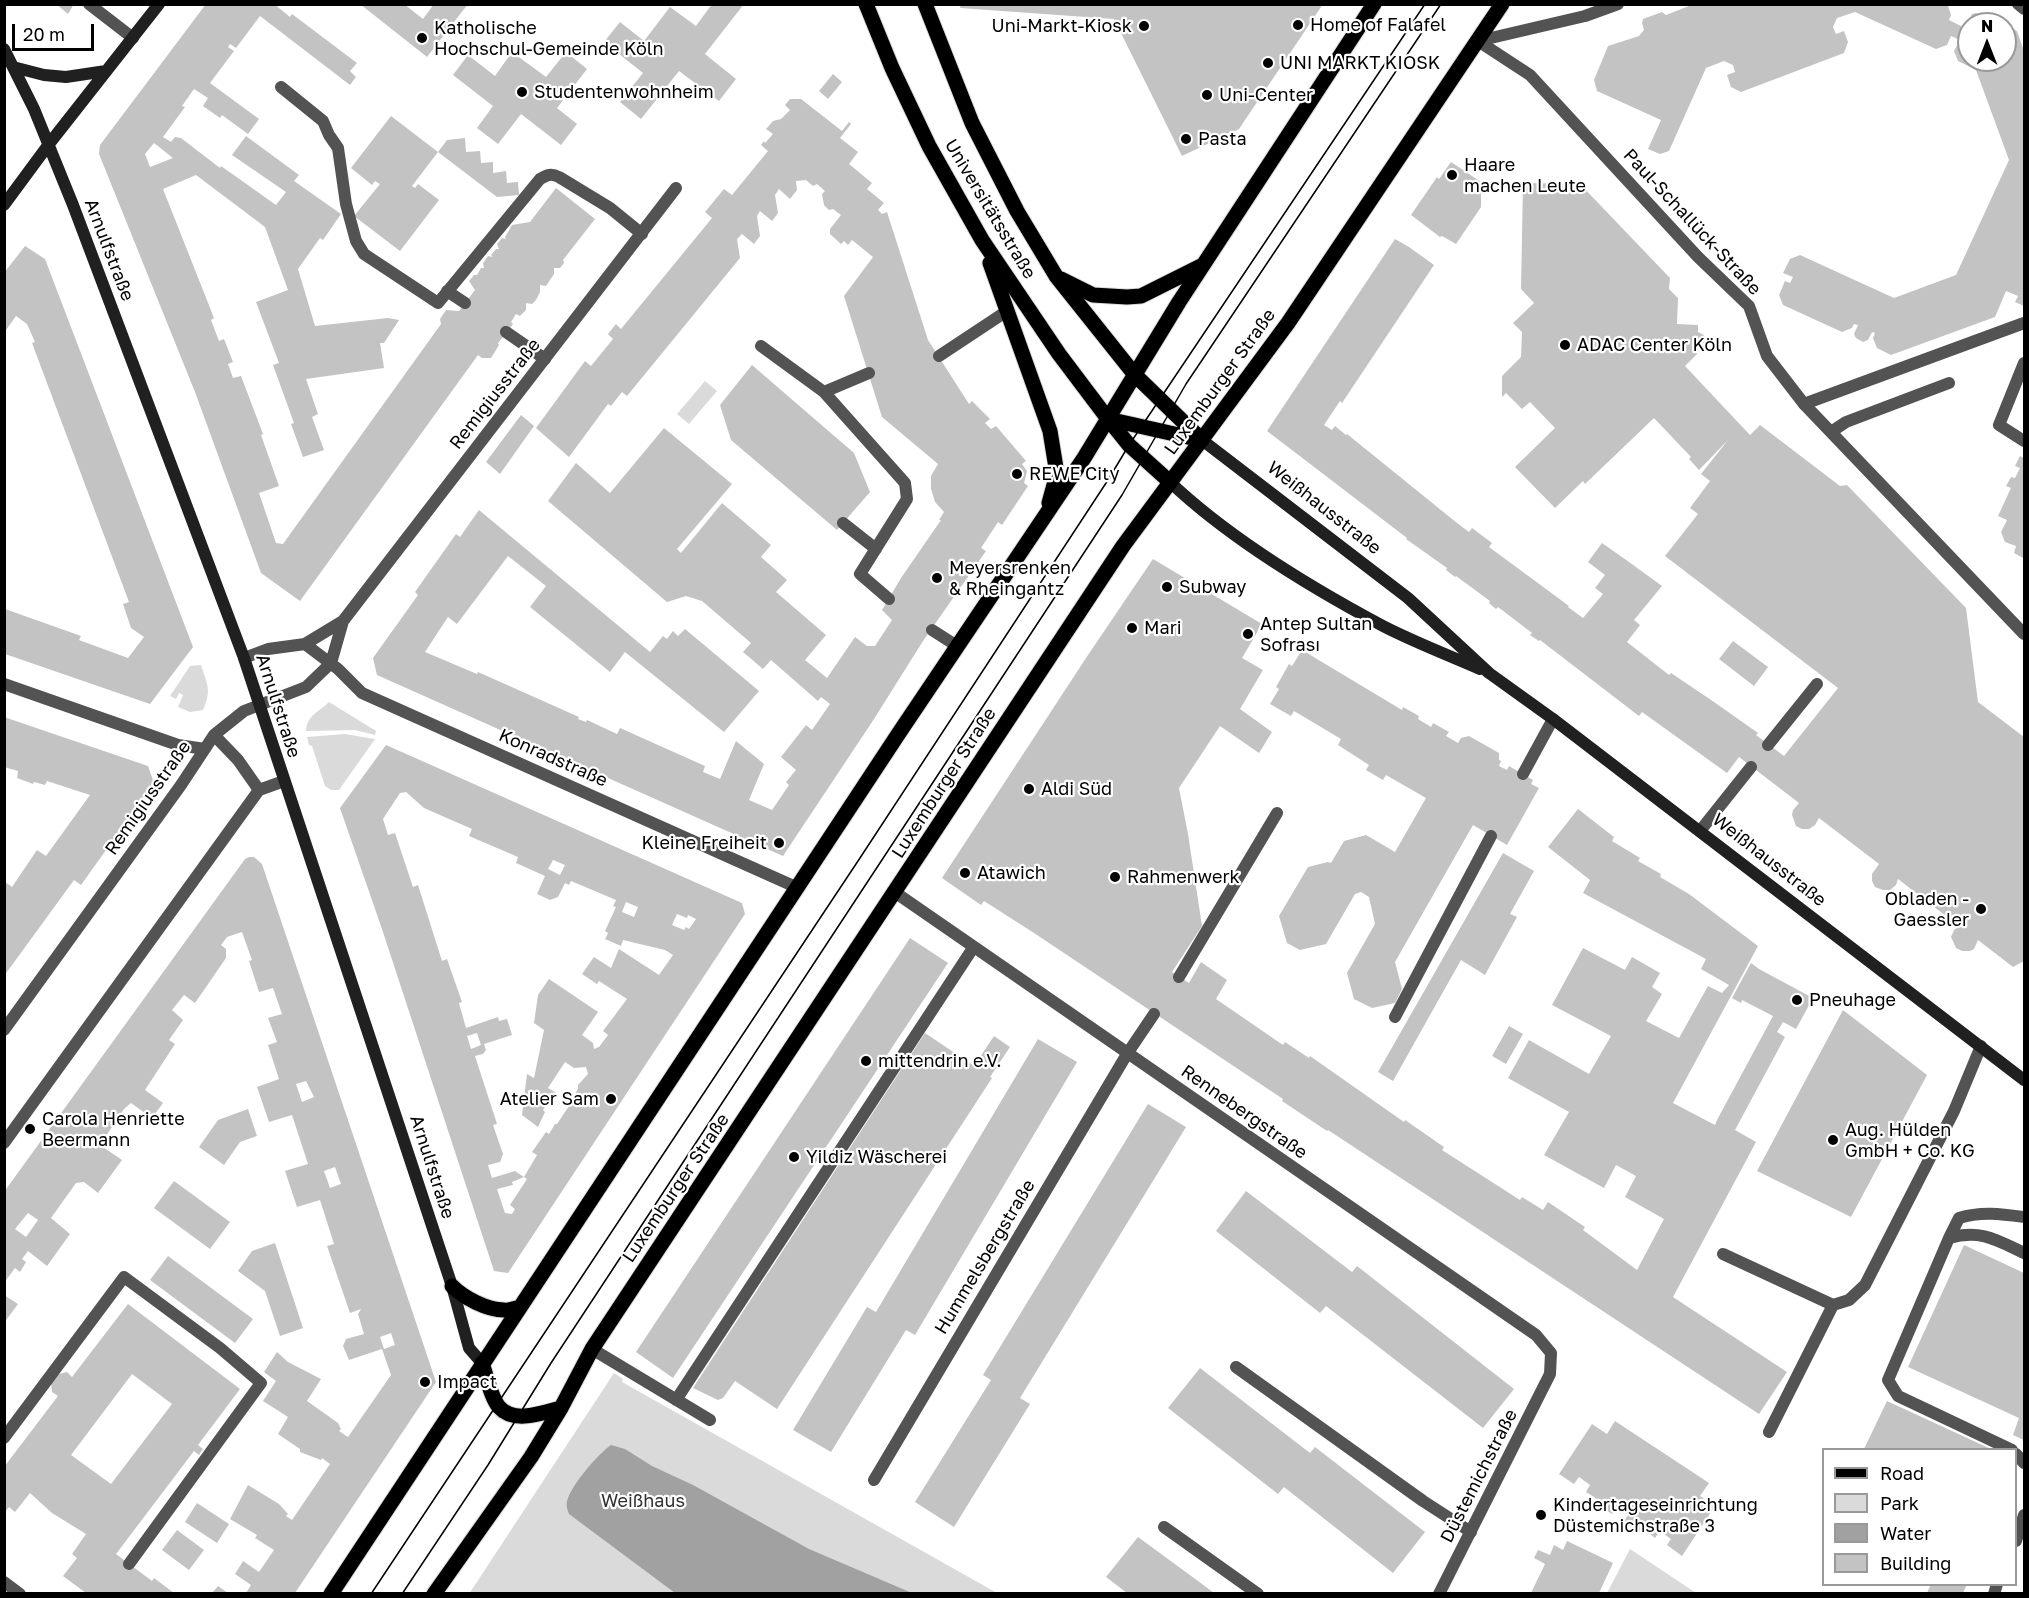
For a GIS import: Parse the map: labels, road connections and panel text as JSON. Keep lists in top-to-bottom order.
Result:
{
  "streets": {
    "main road": ["Universitätsstraße", "Luxemburger Straße", "Weißhausstraße"],
    "street": [
      "Paul-Schallück-Straße",
      "Arnulfstraße",
      "Remigiusstraße",
      "Konradstraße",
      "Rennebergstraße",
      "Hummelsbergstraße",
      "Düstemichstraße"
    ]
  },
  "crossings": [
    ["Universitätsstraße", "Weißhausstraße"],
    ["Paul-Schallück-Straße", "Luxemburger Straße"],
    ["Arnulfstraße", "Remigiusstraße"],
    ["Luxemburger Straße", "Weißhausstraße"],
    ["Luxemburger Straße", "Rennebergstraße"],
    ["Remigiusstraße", "Konradstraße"],
    ["Rennebergstraße", "Hummelsbergstraße"],
    ["Rennebergstraße", "Düstemichstraße"]
  ],
  "parks": ["Weißhaus"],
  "places": [
    "Home of Falafel",
    "Uni-Markt-Kiosk",
    "Katholische Hochschul-Gemeinde Köln",
    "UNI MARKT KIOSK",
    "Studentenwohnheim",
    "Uni-Center",
    "Pasta",
    "Haare machen Leute",
    "ADAC Center Köln",
    "REWE City",
    "Meyersrenken & Rheingantz",
    "Subway",
    "Mari",
    "Antep Sultan Sofrası",
    "Aldi Süd",
    "Kleine Freiheit",
    "Atawich",
    "Rahmenwerk",
    "Obladen - Gaessler",
    "Pneuhage",
    "mittendrin e.V.",
    "Atelier Sam",
    "Carola Henriette Beermann",
    "Aug. Hülden GmbH + Co. KG",
    "Yildiz Wäscherei",
    "Impact",
    "Kindertageseinrichtung Düstemichstraße 3"
  ],
  "legend": [
    "Road",
    "Park",
    "Water",
    "Building"
  ],
  "scale_bar": "20 m",
  "north": "top"
}
